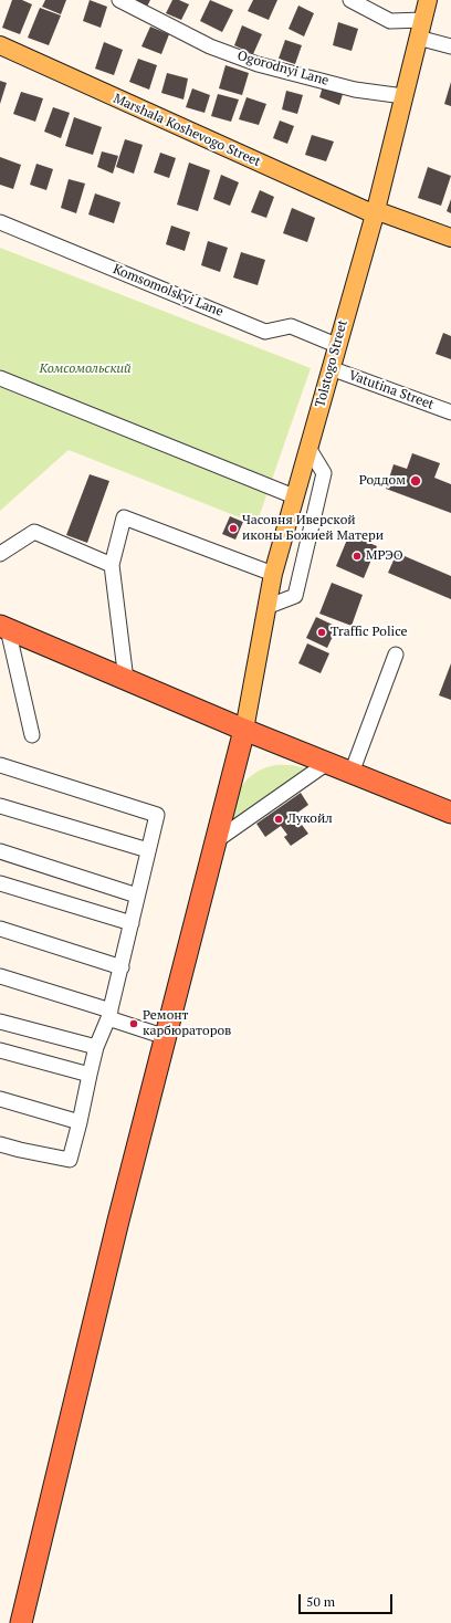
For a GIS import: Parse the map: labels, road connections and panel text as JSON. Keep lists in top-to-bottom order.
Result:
{
  "streets": {
    "main road": ["Marshala Koshevogo Street", "Tolstogo Street"],
    "street": ["Ogorodnyi Lane", "Komsomolskyi Lane", "Vatutina Street"]
  },
  "crossings": [
    ["Ogorodnyi Lane", "Tolstogo Street"],
    ["Marshala Koshevogo Street", "Tolstogo Street"],
    ["Komsomolskyi Lane", "Tolstogo Street"],
    ["Tolstogo Street", "Vatutina Street"]
  ],
  "parks": ["Комсомольский"],
  "places": [
    "Роддом",
    "Часовня Иверской иконы Божией Матери",
    "МРЭО",
    "Traffic Police",
    "Лукойл",
    "Ремонт карбюраторов"
  ],
  "scale_bar": "50 m"
}
